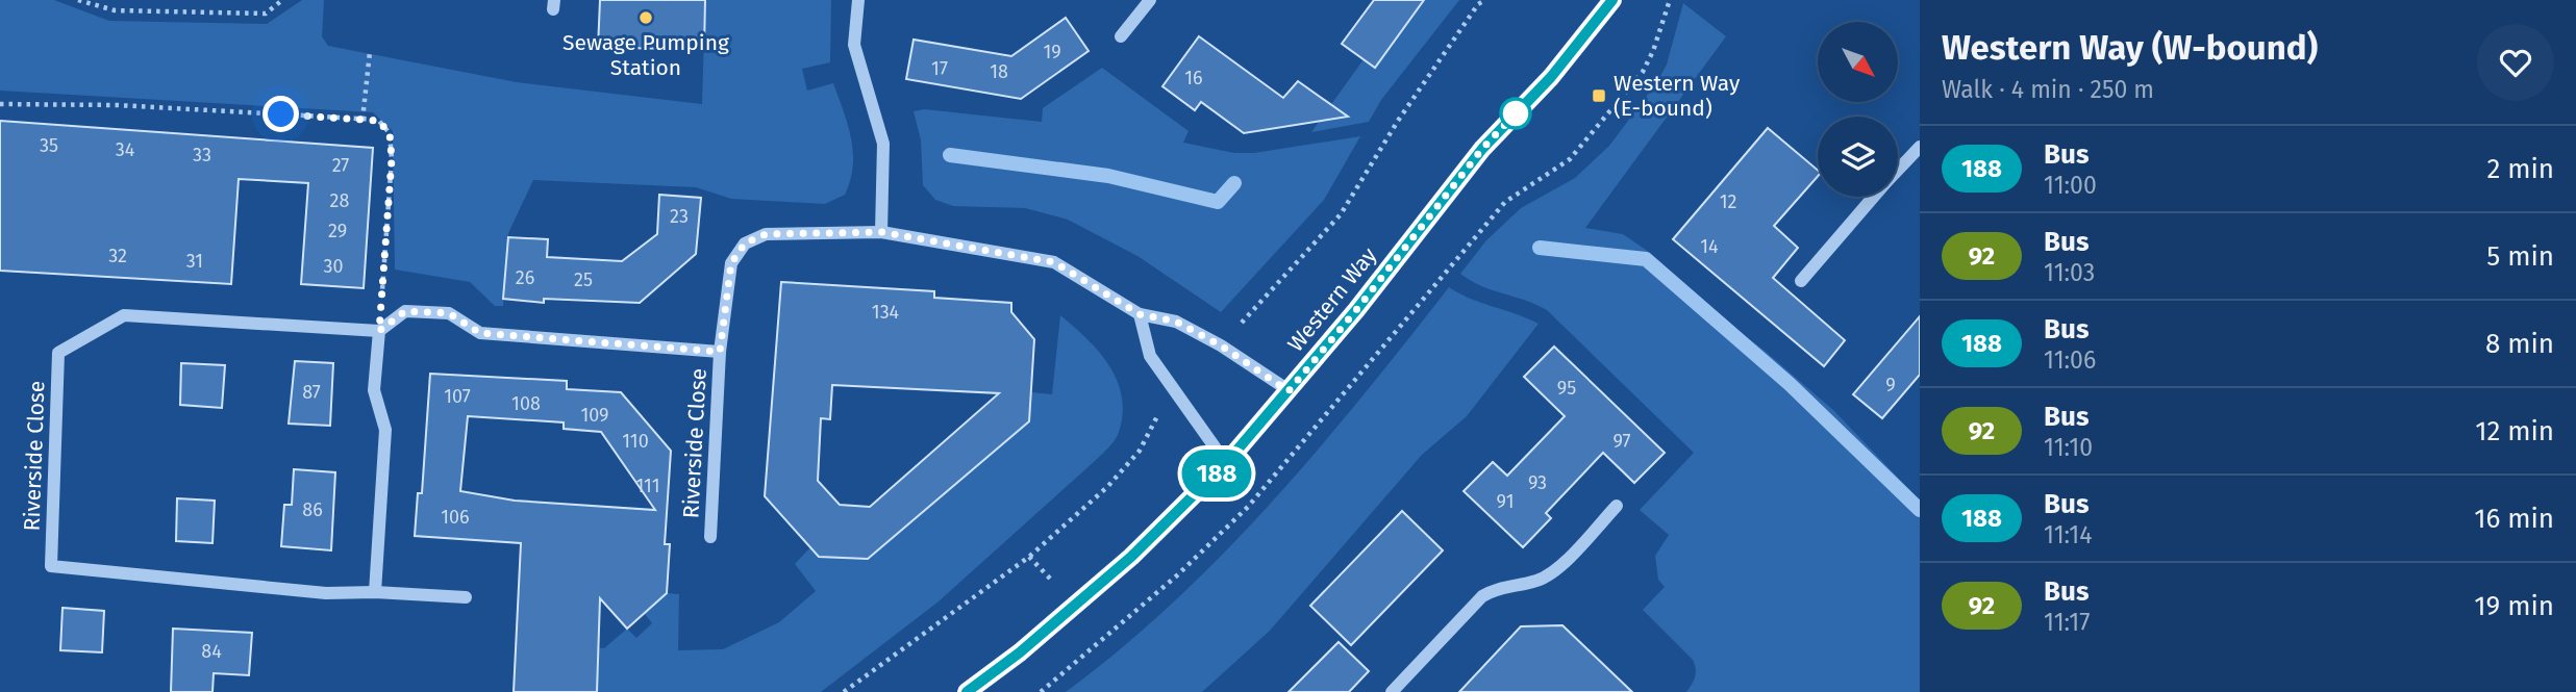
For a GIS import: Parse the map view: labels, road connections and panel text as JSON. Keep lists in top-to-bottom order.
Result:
{
  "streets": {
    "main road": ["Western Way"],
    "street": ["Riverside Close"]
  },
  "crossings": [
    ["Western Way", "Riverside Close"]
  ],
  "places": {
    "other": ["Sewage Pumping Station"],
    "transit": ["Western Way (E-bound)"]
  },
  "lines": ["bus line 188"],
  "house_numbers": [
    "19",
    "17",
    "18",
    "16",
    "35",
    "34",
    "33",
    "27",
    "28",
    "12",
    "23",
    "29",
    "14",
    "32",
    "31",
    "30",
    "26",
    "25",
    "134",
    "9",
    "95",
    "87",
    "107",
    "108",
    "109",
    "110",
    "97",
    "93",
    "111",
    "91",
    "86",
    "106",
    "84"
  ],
  "north": "bottom right",
  "page": {
    "on_map": "188",
    "heading": ["Western Way (W-bound)", "Walk · 4 min · 250 m"],
    "list": [
      {
        "mark": "188",
        "name": "Bus",
        "note": "11:00",
        "value": "2 min"
      },
      {
        "mark": "92",
        "name": "Bus",
        "note": "11:03",
        "value": "5 min"
      },
      {
        "mark": "188",
        "name": "Bus",
        "note": "11:06",
        "value": "8 min"
      },
      {
        "mark": "92",
        "name": "Bus",
        "note": "11:10",
        "value": "12 min"
      },
      {
        "mark": "188",
        "name": "Bus",
        "note": "11:14",
        "value": "16 min"
      },
      {
        "mark": "92",
        "name": "Bus",
        "note": "11:17",
        "value": "19 min"
      }
    ]
  }
}
